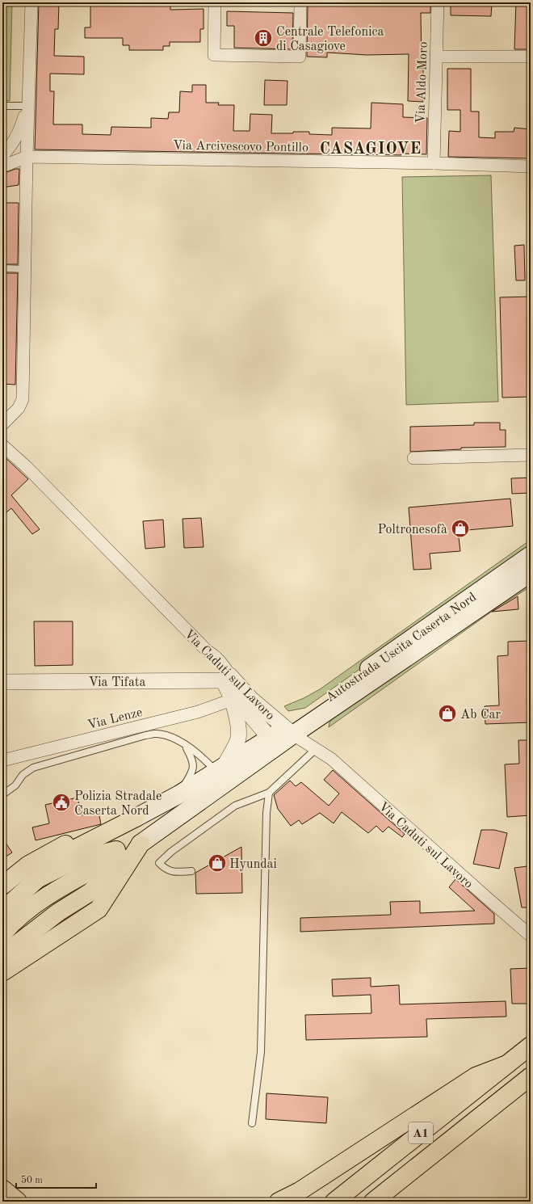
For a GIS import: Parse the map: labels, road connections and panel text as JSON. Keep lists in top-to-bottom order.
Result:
{
  "streets": {
    "highway": ["A1"],
    "main road": ["Autostrada Uscita Caserta Nord"],
    "street": [
      "Via Aldo Moro",
      "Via Arcivescovo Pontillo",
      "Via Caduti sul Lavoro",
      "Via Tifata",
      "Via Lenze"
    ]
  },
  "crossings": [
    ["Via Aldo Moro", "Via Arcivescovo Pontillo"],
    ["Autostrada Uscita Caserta Nord", "Via Caduti sul Lavoro"],
    ["Autostrada Uscita Caserta Nord", "Via Tifata"],
    ["Autostrada Uscita Caserta Nord", "Via Lenze"],
    ["Via Caduti sul Lavoro", "Via Tifata"],
    ["Via Caduti sul Lavoro", "Via Lenze"],
    ["Via Tifata", "Via Lenze"]
  ],
  "districts": ["CASAGIOVE"],
  "places": {
    "building": ["Centrale Telefonica di Casagiove"],
    "shop": ["Poltronesofà", "Ab Car", "Hyundai"],
    "public building": ["Polizia Stradale Caserta Nord"]
  },
  "scale_bar": "50 m"
}
